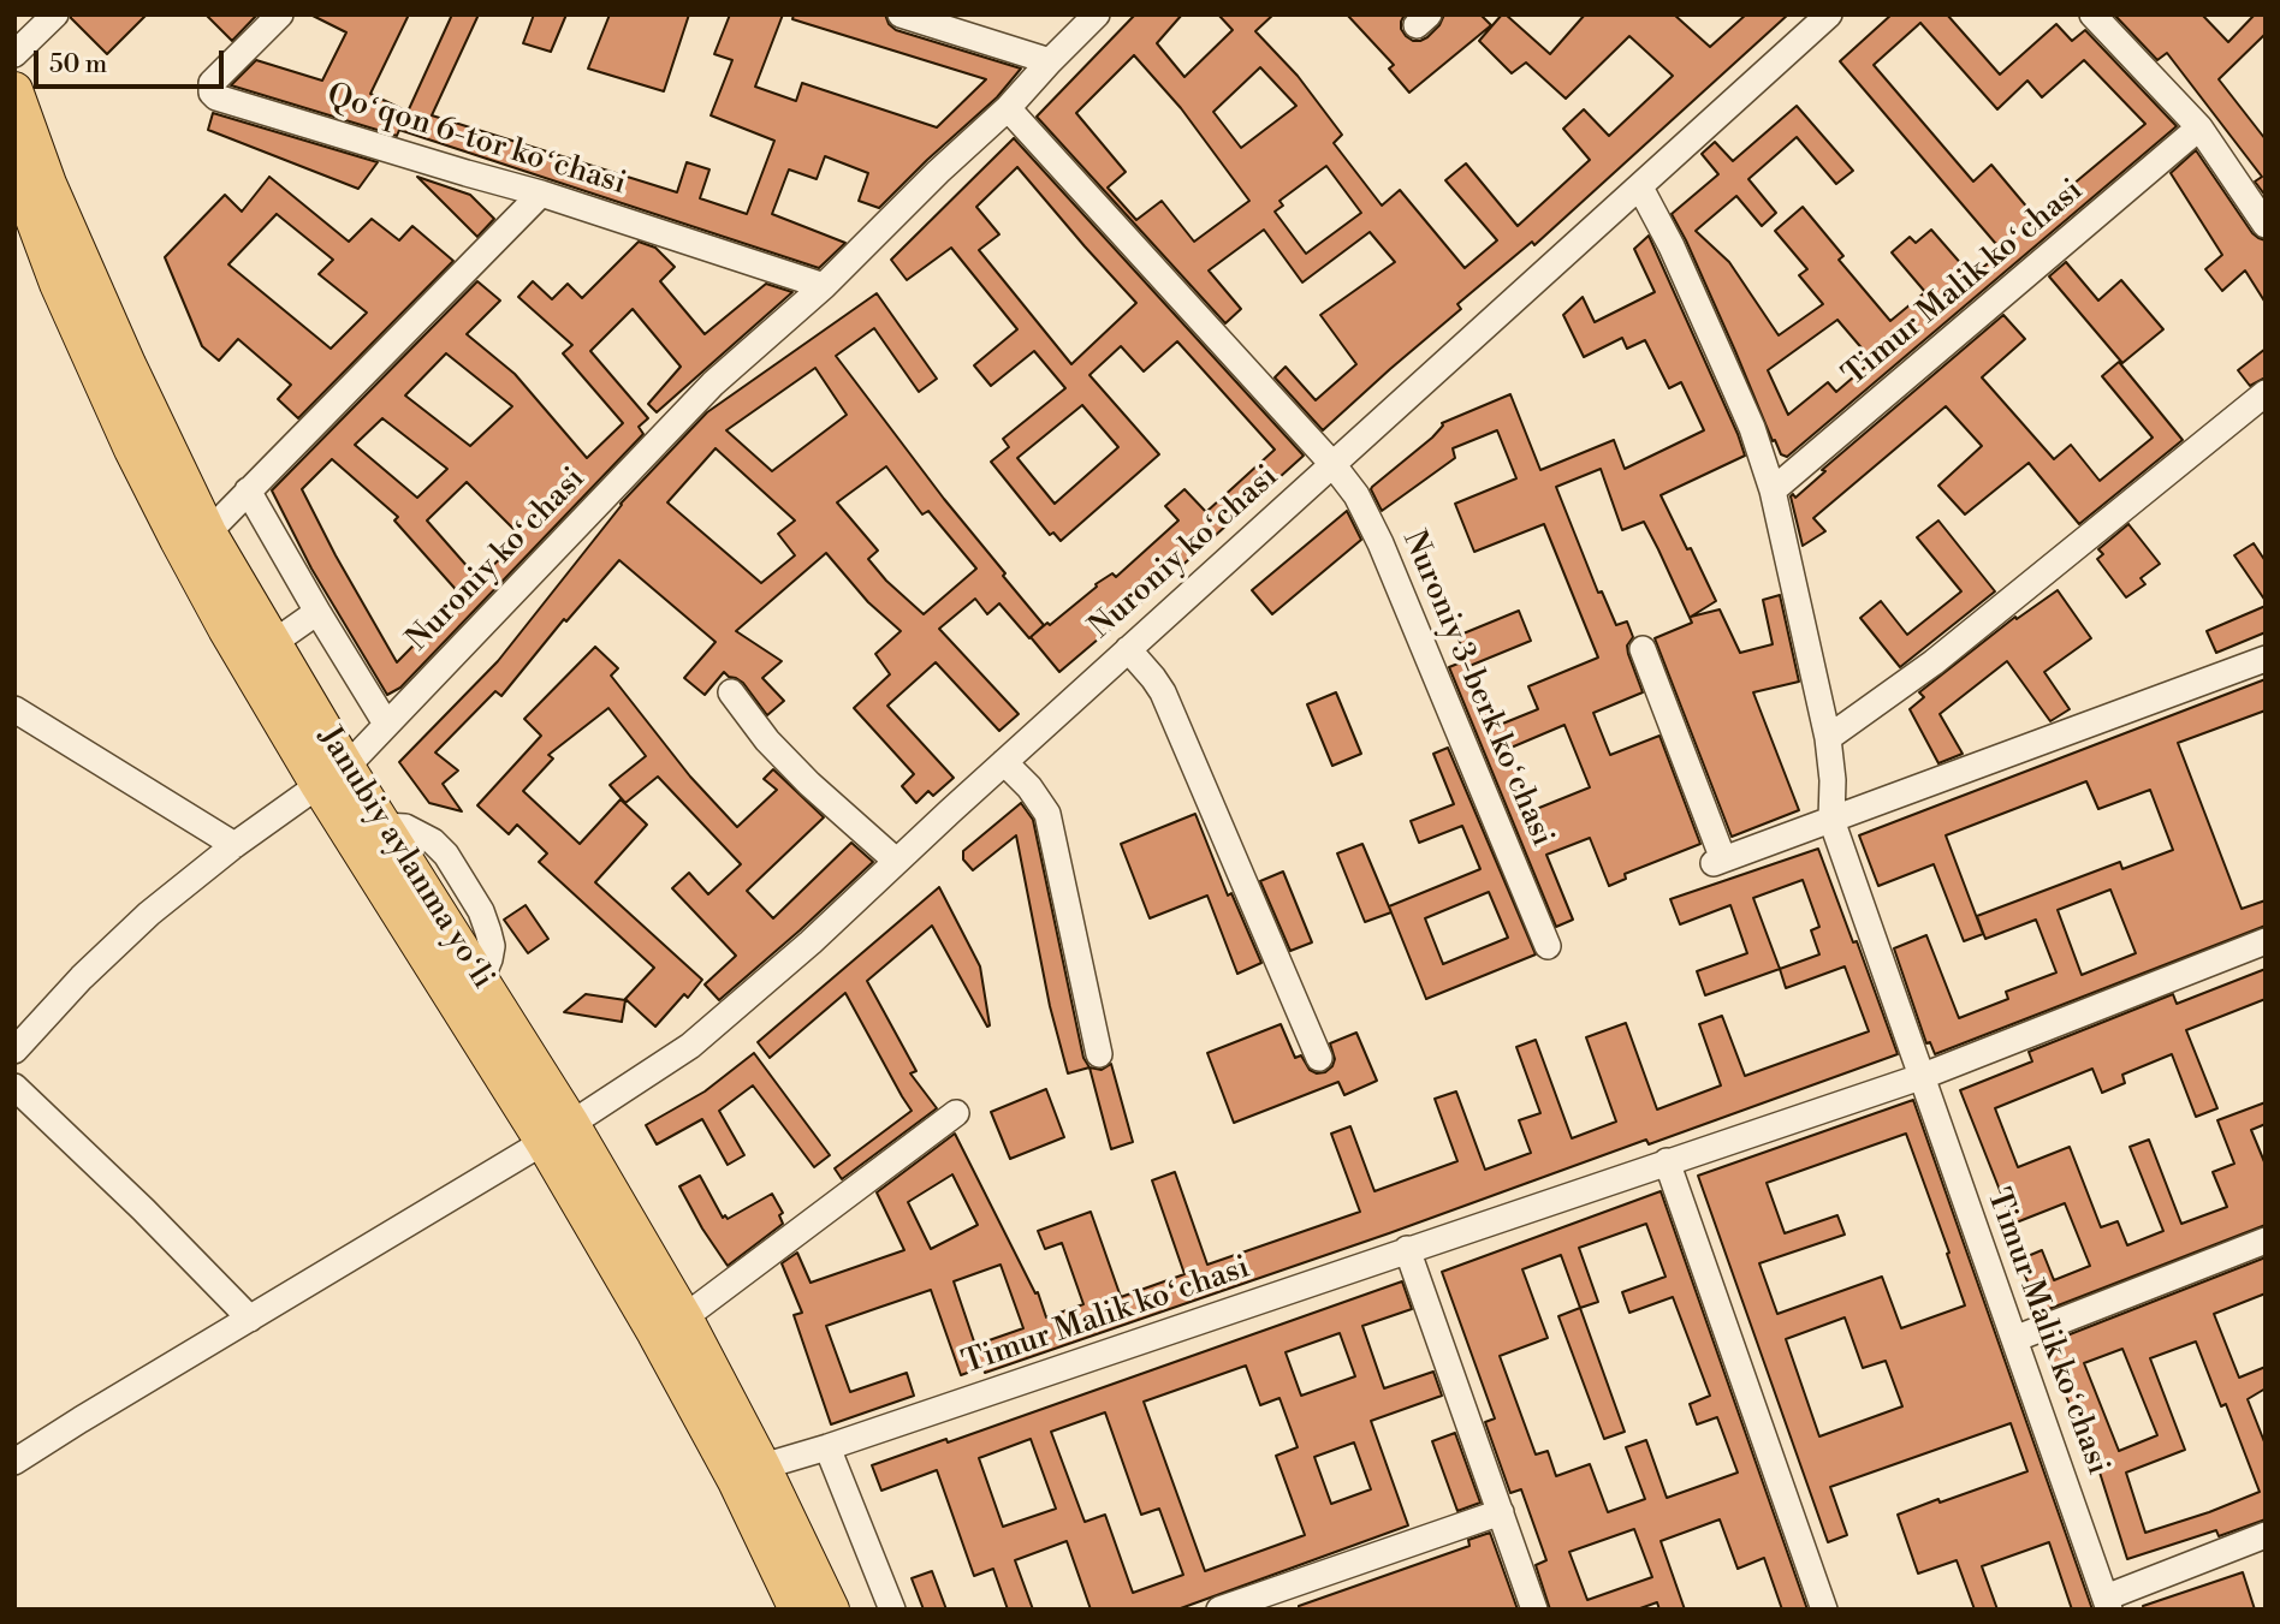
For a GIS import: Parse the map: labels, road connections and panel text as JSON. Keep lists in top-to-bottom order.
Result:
{
  "streets": {
    "highway": ["Janubiy aylanma yoʻli"],
    "street": [
      "Qoʻqon 6-tor koʻchasi",
      "Timur Malik koʻchasi",
      "Nuroniy koʻchasi",
      "Nuroniy 3-berk koʻchasi"
    ]
  },
  "crossings": [
    ["Qoʻqon 6-tor koʻchasi", "Nuroniy koʻchasi"],
    ["Timur Malik koʻchasi", "Nuroniy koʻchasi"],
    ["Timur Malik koʻchasi", "Janubiy aylanma yoʻli"],
    ["Nuroniy koʻchasi", "Nuroniy 3-berk koʻchasi"],
    ["Nuroniy koʻchasi", "Janubiy aylanma yoʻli"]
  ],
  "scale_bar": "50 m"
}
